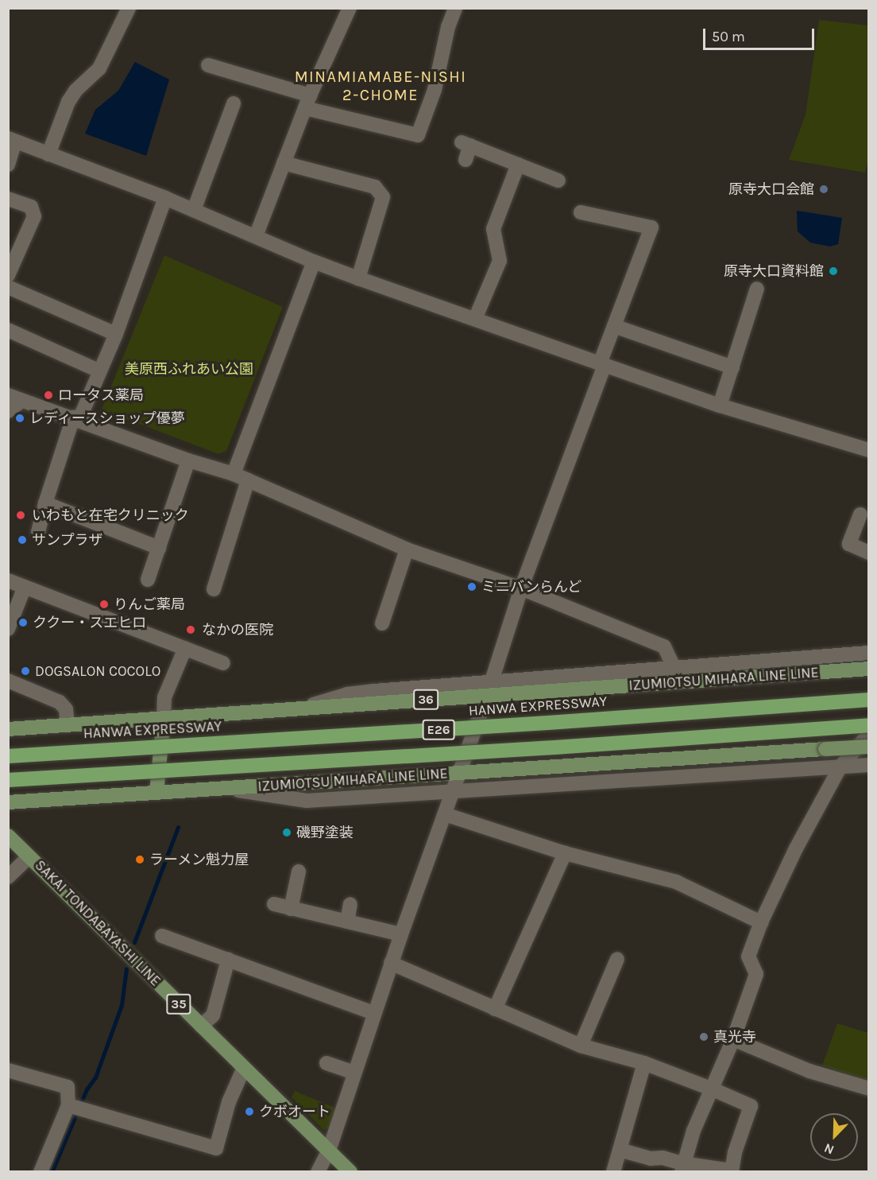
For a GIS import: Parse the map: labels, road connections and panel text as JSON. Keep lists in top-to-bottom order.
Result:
{
  "streets": {
    "highway": ["HANWA EXPRESSWAY", "E26"],
    "main road": [
      "IZUMIOTSU MIHARA LINE LINE",
      "36",
      "SAKAI TONDABAYASHI LINE",
      "35"
    ]
  },
  "districts": ["MINAMIAMABE-NISHI 2-CHOME"],
  "parks": ["美原西ふれあい公園"],
  "places": [
    "原寺大口会館",
    "原寺大口資料館",
    "ロータス薬局",
    "レディースショップ優夢",
    "いわもと在宅クリニック",
    "サンプラザ",
    "ミニバンらんど",
    "りんご薬局",
    "ククー・スエヒロ",
    "なかの医院",
    "DOGSALON COCOLO",
    "磯野塗装",
    "ラーメン魁力屋",
    "真光寺",
    "クボオート"
  ],
  "scale_bar": "50 m",
  "north": "bottom left"
}
